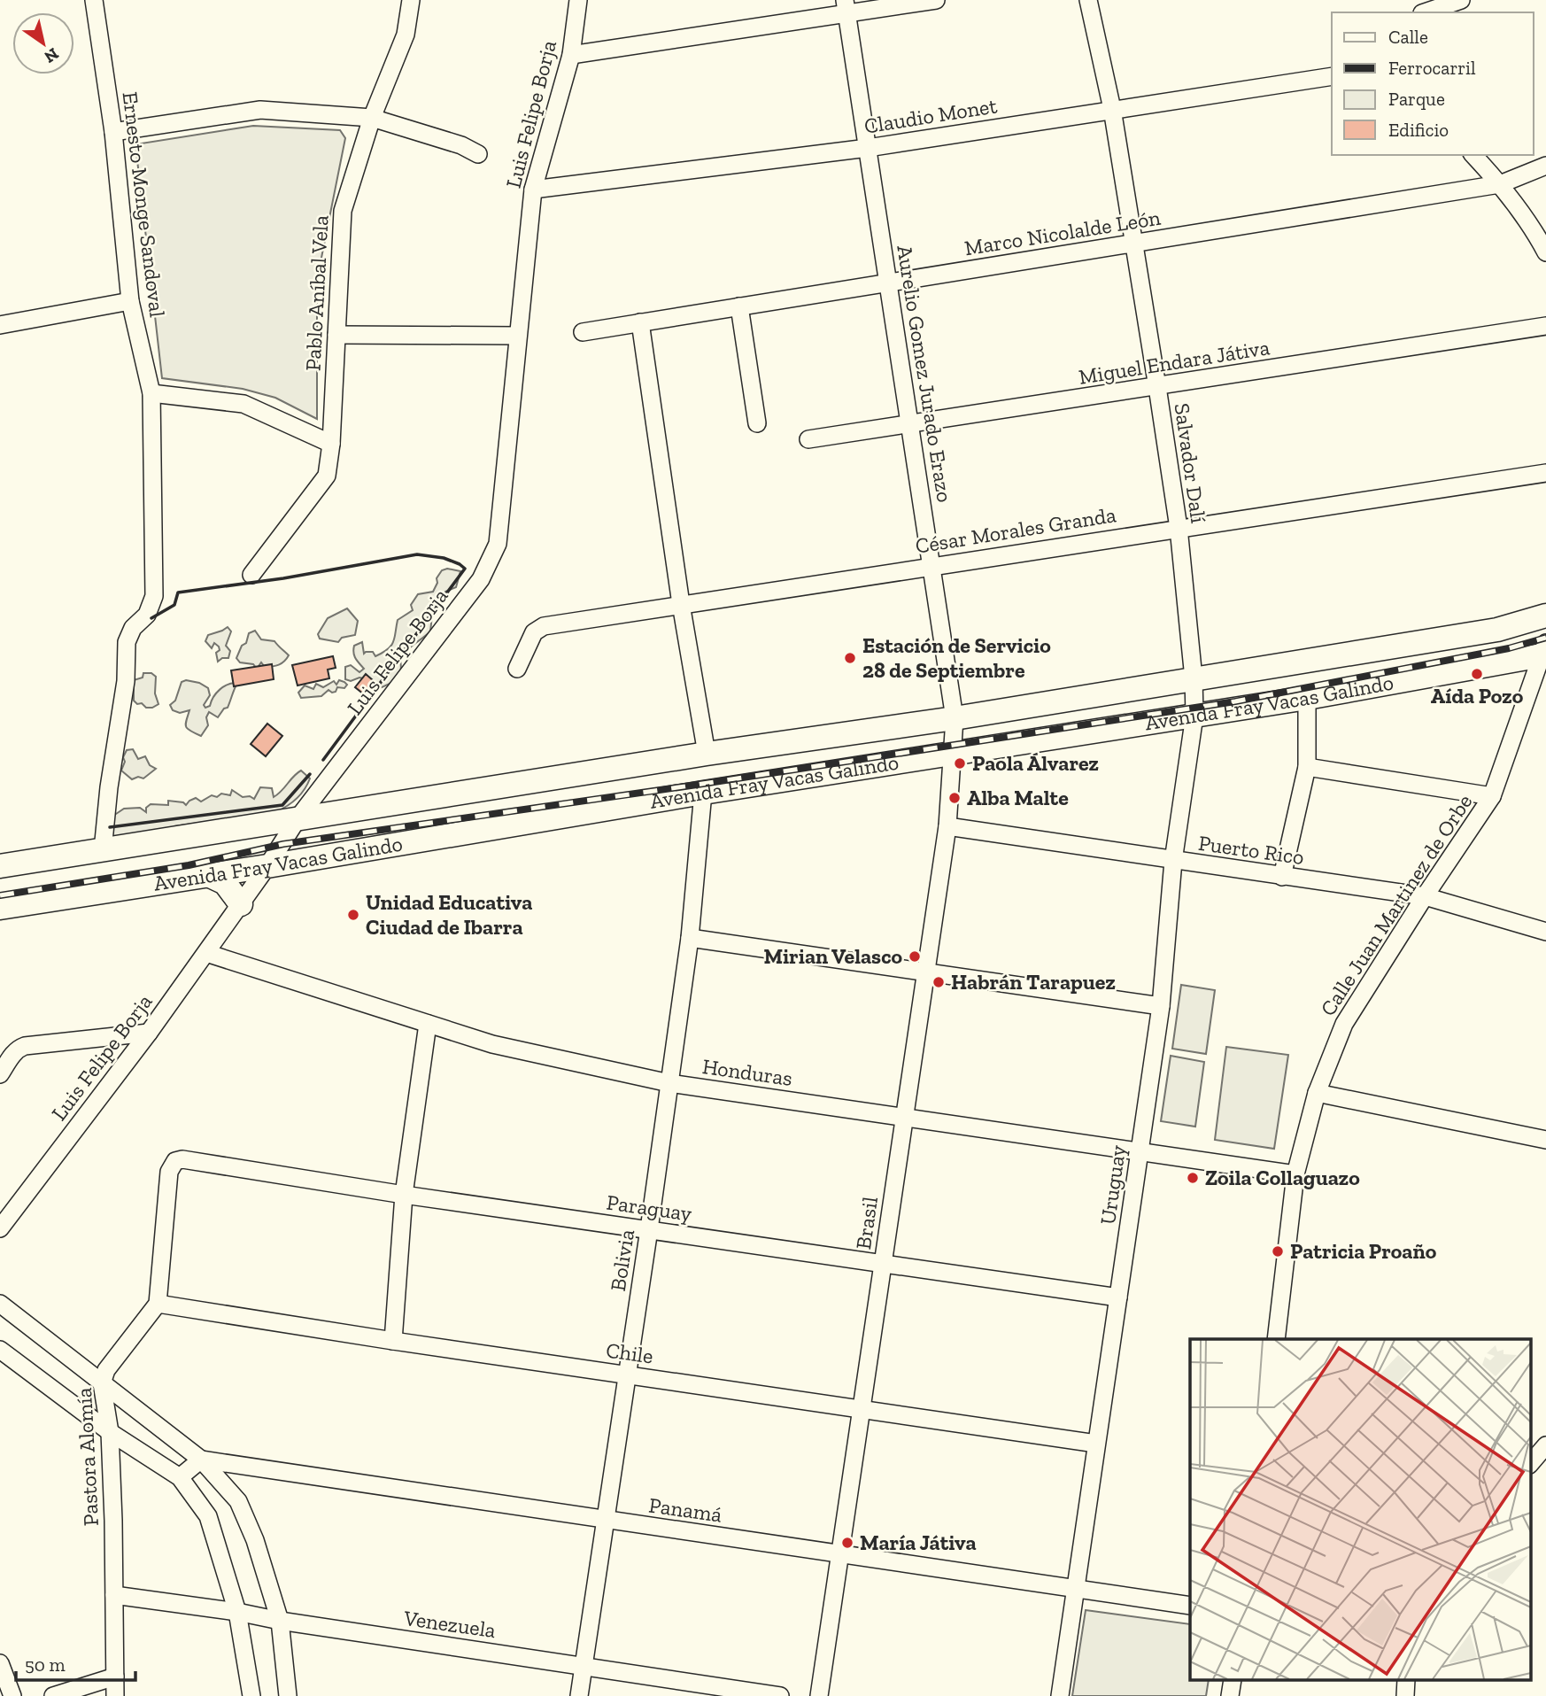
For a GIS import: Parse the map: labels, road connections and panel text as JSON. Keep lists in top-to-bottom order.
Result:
{
  "streets": {
    "main road": ["Avenida Fray Vacas Galindo"],
    "street": [
      "Luis Felipe Borja",
      "Claudio Monet",
      "Ernesto Monge Sandoval",
      "Marco Nicolalde León",
      "Pablo Aníbal Vela",
      "Miguel Endara Játiva",
      "Aurelio Gomez Jurado Erazo",
      "Salvador Dalí",
      "César Morales Granda",
      "Puerto Rico",
      "Calle Juan Martinez de Orbe",
      "Honduras",
      "Uruguay",
      "Paraguay",
      "Brasil",
      "Bolivia",
      "Chile",
      "Pastora Alomía",
      "Panamá",
      "Venezuela"
    ]
  },
  "crossings": [
    ["Luis Felipe Borja", "Claudio Monet"],
    ["Luis Felipe Borja", "Avenida Fray Vacas Galindo"],
    ["Luis Felipe Borja", "Honduras"],
    ["Claudio Monet", "Aurelio Gomez Jurado Erazo"],
    ["Claudio Monet", "Salvador Dalí"],
    ["Ernesto Monge Sandoval", "Avenida Fray Vacas Galindo"],
    ["Marco Nicolalde León", "Aurelio Gomez Jurado Erazo"],
    ["Marco Nicolalde León", "Salvador Dalí"],
    ["Miguel Endara Játiva", "Aurelio Gomez Jurado Erazo"],
    ["Miguel Endara Játiva", "Salvador Dalí"],
    ["Aurelio Gomez Jurado Erazo", "César Morales Granda"],
    ["Aurelio Gomez Jurado Erazo", "Avenida Fray Vacas Galindo"],
    ["Aurelio Gomez Jurado Erazo", "Brasil"],
    ["Salvador Dalí", "César Morales Granda"],
    ["Salvador Dalí", "Avenida Fray Vacas Galindo"],
    ["Salvador Dalí", "Uruguay"],
    ["Avenida Fray Vacas Galindo", "Calle Juan Martinez de Orbe"],
    ["Avenida Fray Vacas Galindo", "Uruguay"],
    ["Avenida Fray Vacas Galindo", "Brasil"],
    ["Avenida Fray Vacas Galindo", "Bolivia"],
    ["Puerto Rico", "Calle Juan Martinez de Orbe"],
    ["Puerto Rico", "Uruguay"],
    ["Puerto Rico", "Brasil"],
    ["Calle Juan Martinez de Orbe", "Honduras"],
    ["Honduras", "Uruguay"],
    ["Honduras", "Brasil"],
    ["Honduras", "Bolivia"],
    ["Uruguay", "Paraguay"],
    ["Uruguay", "Chile"],
    ["Uruguay", "Panamá"],
    ["Paraguay", "Brasil"],
    ["Paraguay", "Bolivia"],
    ["Paraguay", "Chile"],
    ["Paraguay", "Pastora Alomía"],
    ["Brasil", "Chile"],
    ["Brasil", "Panamá"],
    ["Bolivia", "Chile"],
    ["Bolivia", "Panamá"],
    ["Bolivia", "Venezuela"],
    ["Chile", "Pastora Alomía"],
    ["Pastora Alomía", "Venezuela"]
  ],
  "places": [
    "Estación de Servicio 28 de Septiembre",
    "Aída Pozo",
    "Paola Álvarez",
    "Alba Malte",
    "Unidad Educativa Ciudad de Ibarra",
    "Mirian Velasco",
    "Habrán Tarapuez",
    "Zoila Collaguazo",
    "Patricia Proaño",
    "María Játiva"
  ],
  "legend": [
    "Calle",
    "Ferrocarril",
    "Parque",
    "Edificio"
  ],
  "scale_bar": "50 m",
  "north": "bottom right"
}
